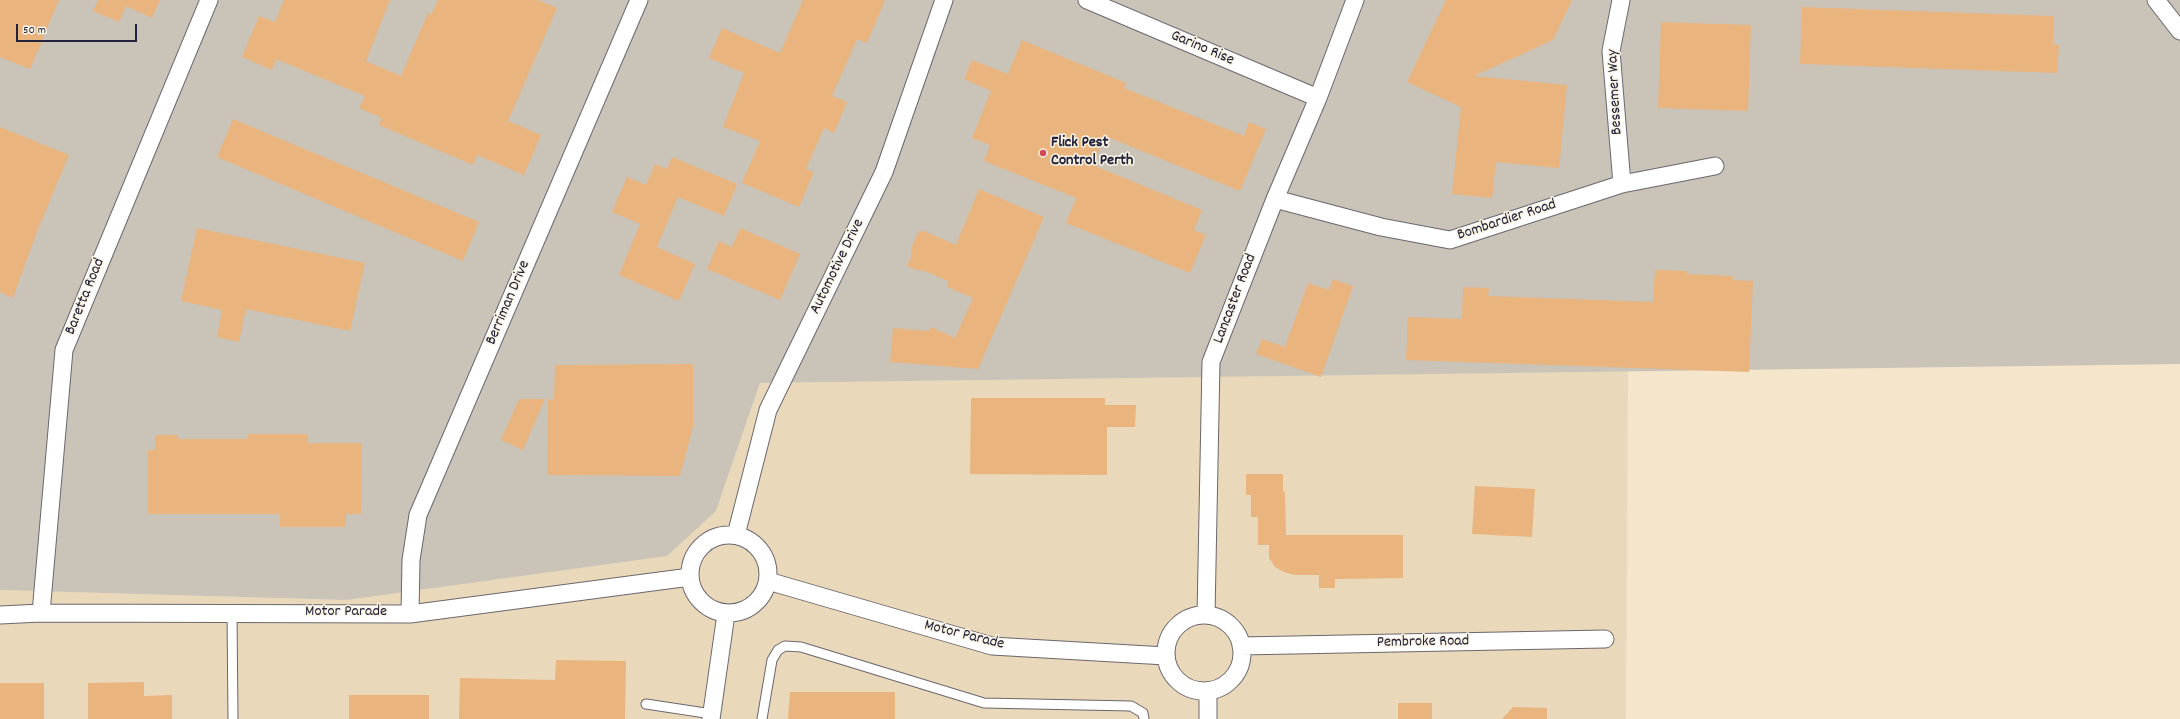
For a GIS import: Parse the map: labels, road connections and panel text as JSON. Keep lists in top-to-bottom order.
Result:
{
  "streets": {
    "street": [
      "Garino Rise",
      "Bessemer Way",
      "Bombardier Road",
      "Automotive Drive",
      "Baretta Road",
      "Lancaster Road",
      "Berriman Drive",
      "Motor Parade",
      "Pembroke Road"
    ]
  },
  "crossings": [
    ["Garino Rise", "Lancaster Road"],
    ["Bessemer Way", "Bombardier Road"],
    ["Bombardier Road", "Lancaster Road"],
    ["Automotive Drive", "Motor Parade"],
    ["Baretta Road", "Motor Parade"],
    ["Lancaster Road", "Motor Parade"],
    ["Lancaster Road", "Pembroke Road"],
    ["Berriman Drive", "Motor Parade"],
    ["Motor Parade", "Pembroke Road"]
  ],
  "places": ["Flick Pest Control Perth"],
  "scale_bar": "50 m"
}
